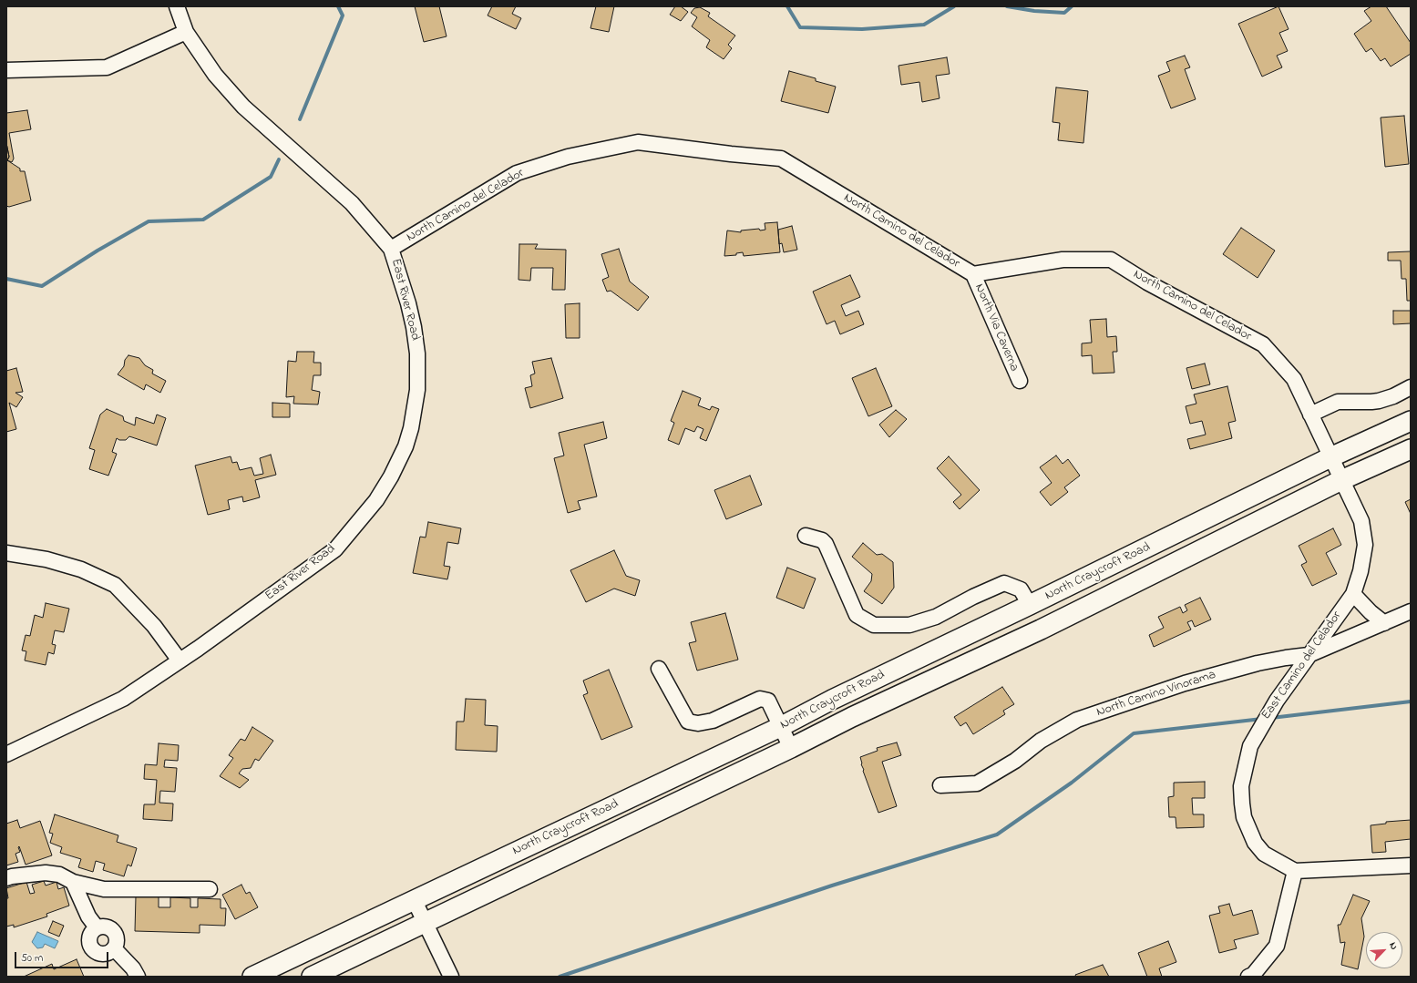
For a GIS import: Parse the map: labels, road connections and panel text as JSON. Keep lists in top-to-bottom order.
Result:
{
  "streets": {
    "main road": ["North Craycroft Road"],
    "street": [
      "North Camino del Celador",
      "East River Road",
      "North Via Caverna",
      "East Camino del Celador",
      "North Camino Vinorama"
    ]
  },
  "crossings": [
    ["North Camino del Celador", "East River Road"],
    ["North Camino del Celador", "North Via Caverna"],
    ["North Camino del Celador", "North Craycroft Road"],
    ["North Camino del Celador", "East Camino del Celador"],
    ["North Craycroft Road", "East Camino del Celador"],
    ["East Camino del Celador", "North Camino Vinorama"]
  ],
  "scale_bar": "50 m",
  "north": "top right"
}
